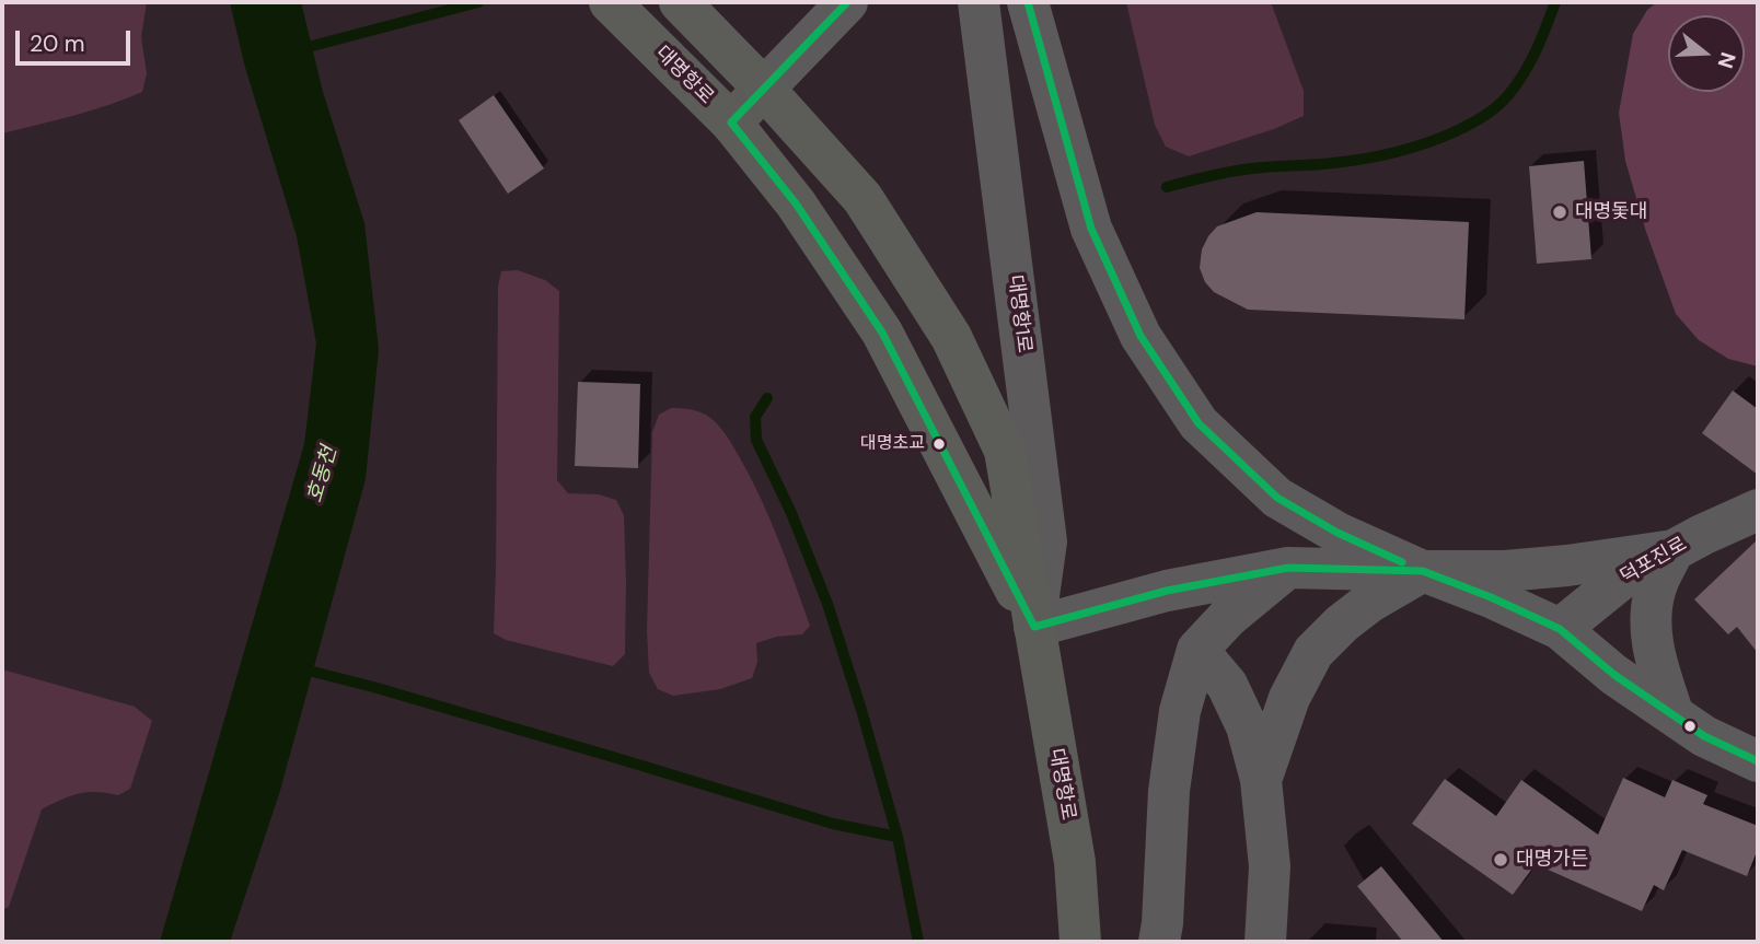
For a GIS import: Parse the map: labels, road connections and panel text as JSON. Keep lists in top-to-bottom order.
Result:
{
  "streets": {
    "main road": ["대명항로"],
    "street": ["대명항1로", "덕포진로"]
  },
  "crossings": [
    ["대명항로", "대명항1로"]
  ],
  "water": ["호동천"],
  "places": ["대명돛대", "대명초교", "대명가든"],
  "scale_bar": "20 m",
  "north": "right"
}
